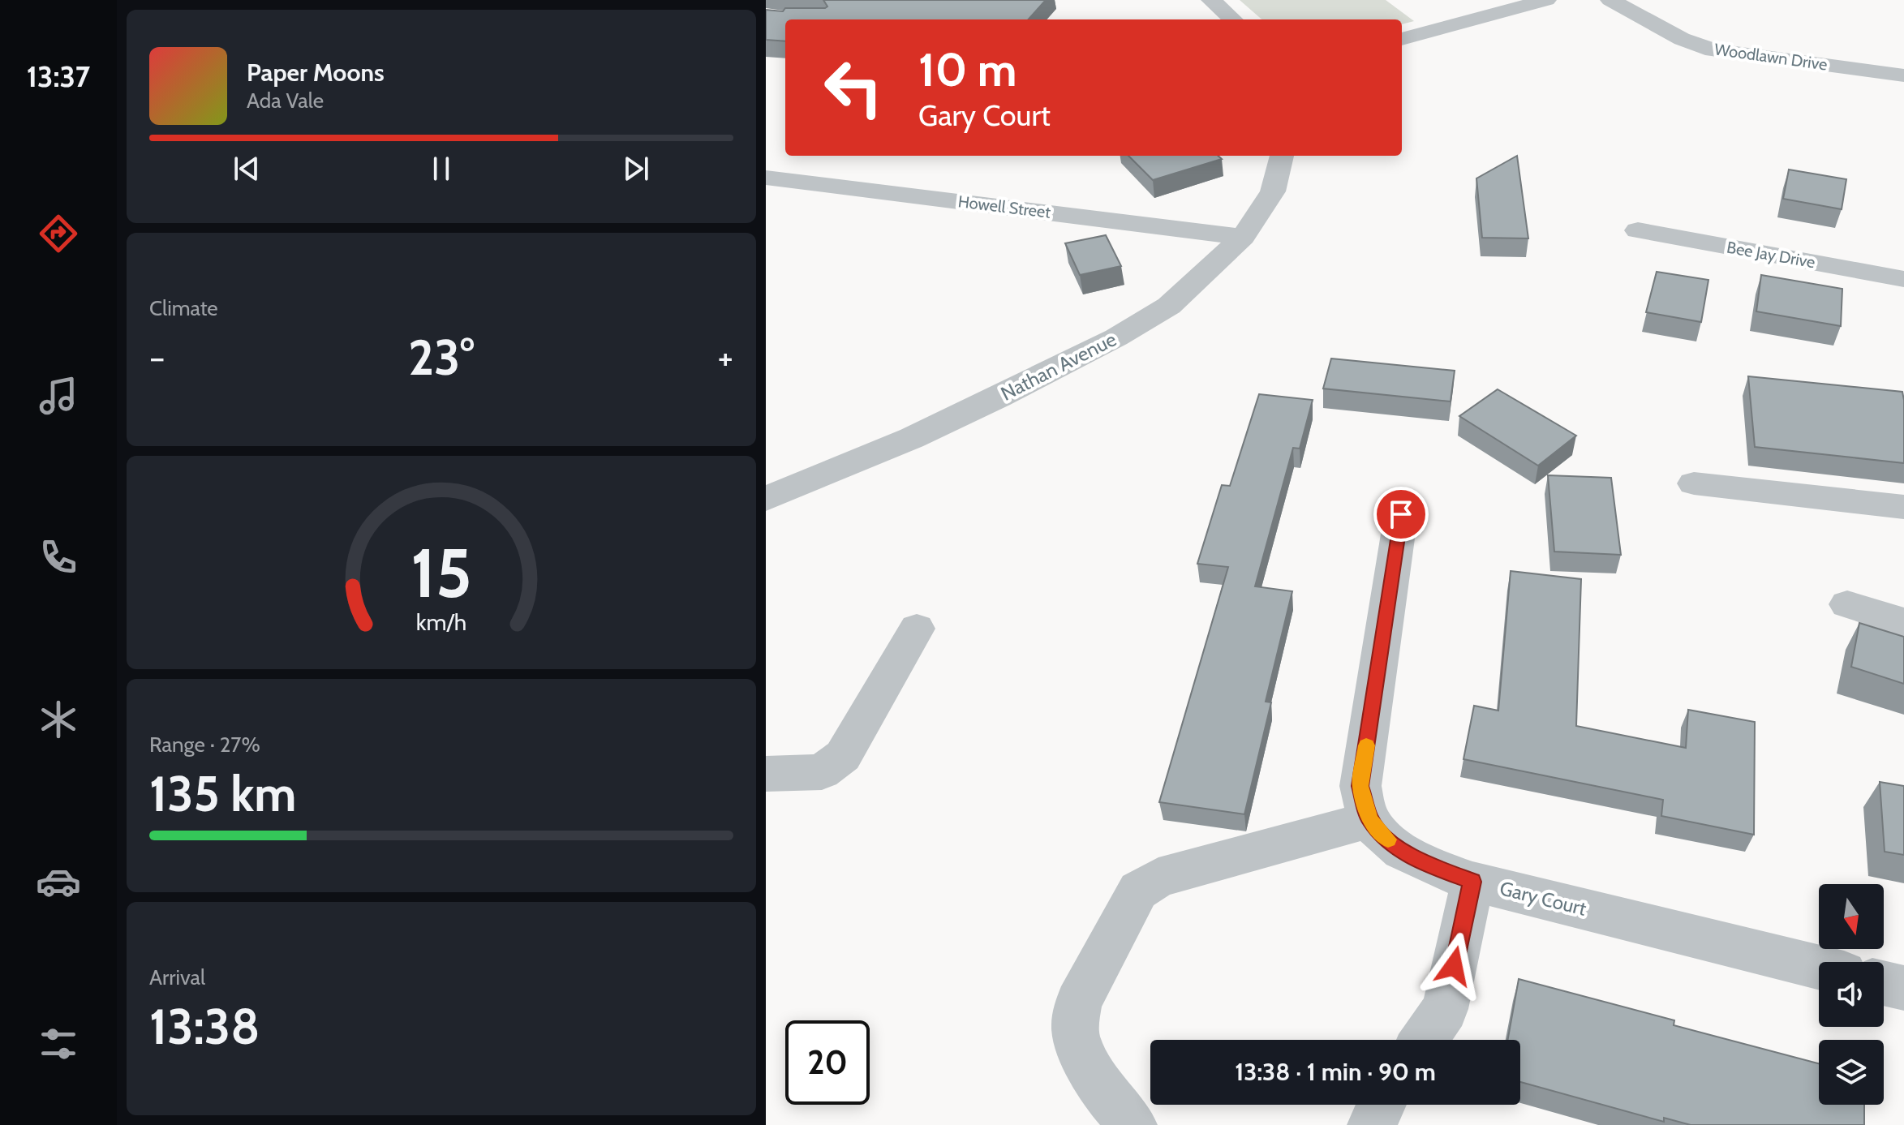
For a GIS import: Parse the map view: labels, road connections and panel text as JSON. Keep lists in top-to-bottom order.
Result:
{
  "streets": {
    "street": [
      "Woodlawn Drive",
      "Howell Street",
      "Bee Jay Drive",
      "Nathan Avenue",
      "Gary Court"
    ]
  },
  "crossings": [
    ["Howell Street", "Nathan Avenue"]
  ],
  "north": "bottom",
  "page": {
    "tabs": "13:37",
    "turn": ["10 m", "Gary Court"],
    "song": ["Paper Moons", "Ada Vale"],
    "tile": [
      "Climate",
      ["Range · 27%", "135 km"],
      ["Arrival", "13:38"]
    ],
    "heat": ["−", "23°", "+"],
    "limit": "20",
    "trip": "13:38 · 1 min · 90 m",
    "gauge": ["15", "km/h"]
  }
}
